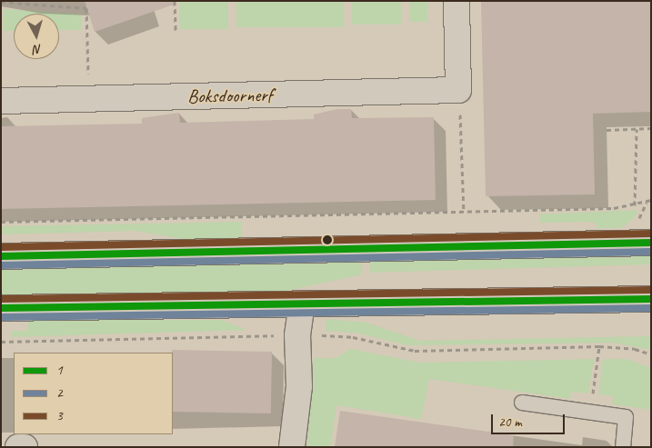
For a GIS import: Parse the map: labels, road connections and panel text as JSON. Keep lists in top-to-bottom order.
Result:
{
  "streets": {
    "street": ["Boksdoornerf"]
  },
  "lines": ["transit line 3", "transit line 1", "transit line 2"],
  "legend": ["1", "2", "3"],
  "scale_bar": "20 m",
  "north": "bottom"
}
